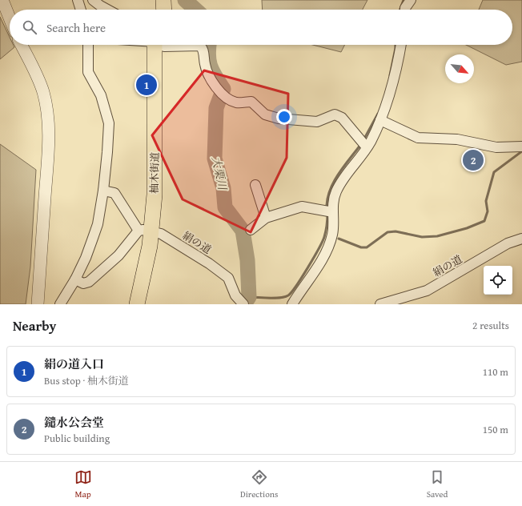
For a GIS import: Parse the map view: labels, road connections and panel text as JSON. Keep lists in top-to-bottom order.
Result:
{
  "streets": {
    "main road": ["柚木街道"],
    "street": ["絹の道"]
  },
  "crossings": [
    ["柚木街道", "絹の道"]
  ],
  "water": ["大栗川"],
  "north": "bottom right",
  "page": {
    "search": "Search here",
    "pins": ["1", "2"],
    "heading": ["Nearby", "2 results"],
    "list": [
      {
        "mark": "1",
        "name": "絹の道入口",
        "note": "Bus stop · 柚木街道",
        "value": "110 m"
      },
      {
        "mark": "2",
        "name": "鑓水公会堂",
        "note": "Public building",
        "value": "150 m"
      }
    ],
    "nav": ["Map", "Directions", "Saved"]
  }
}
